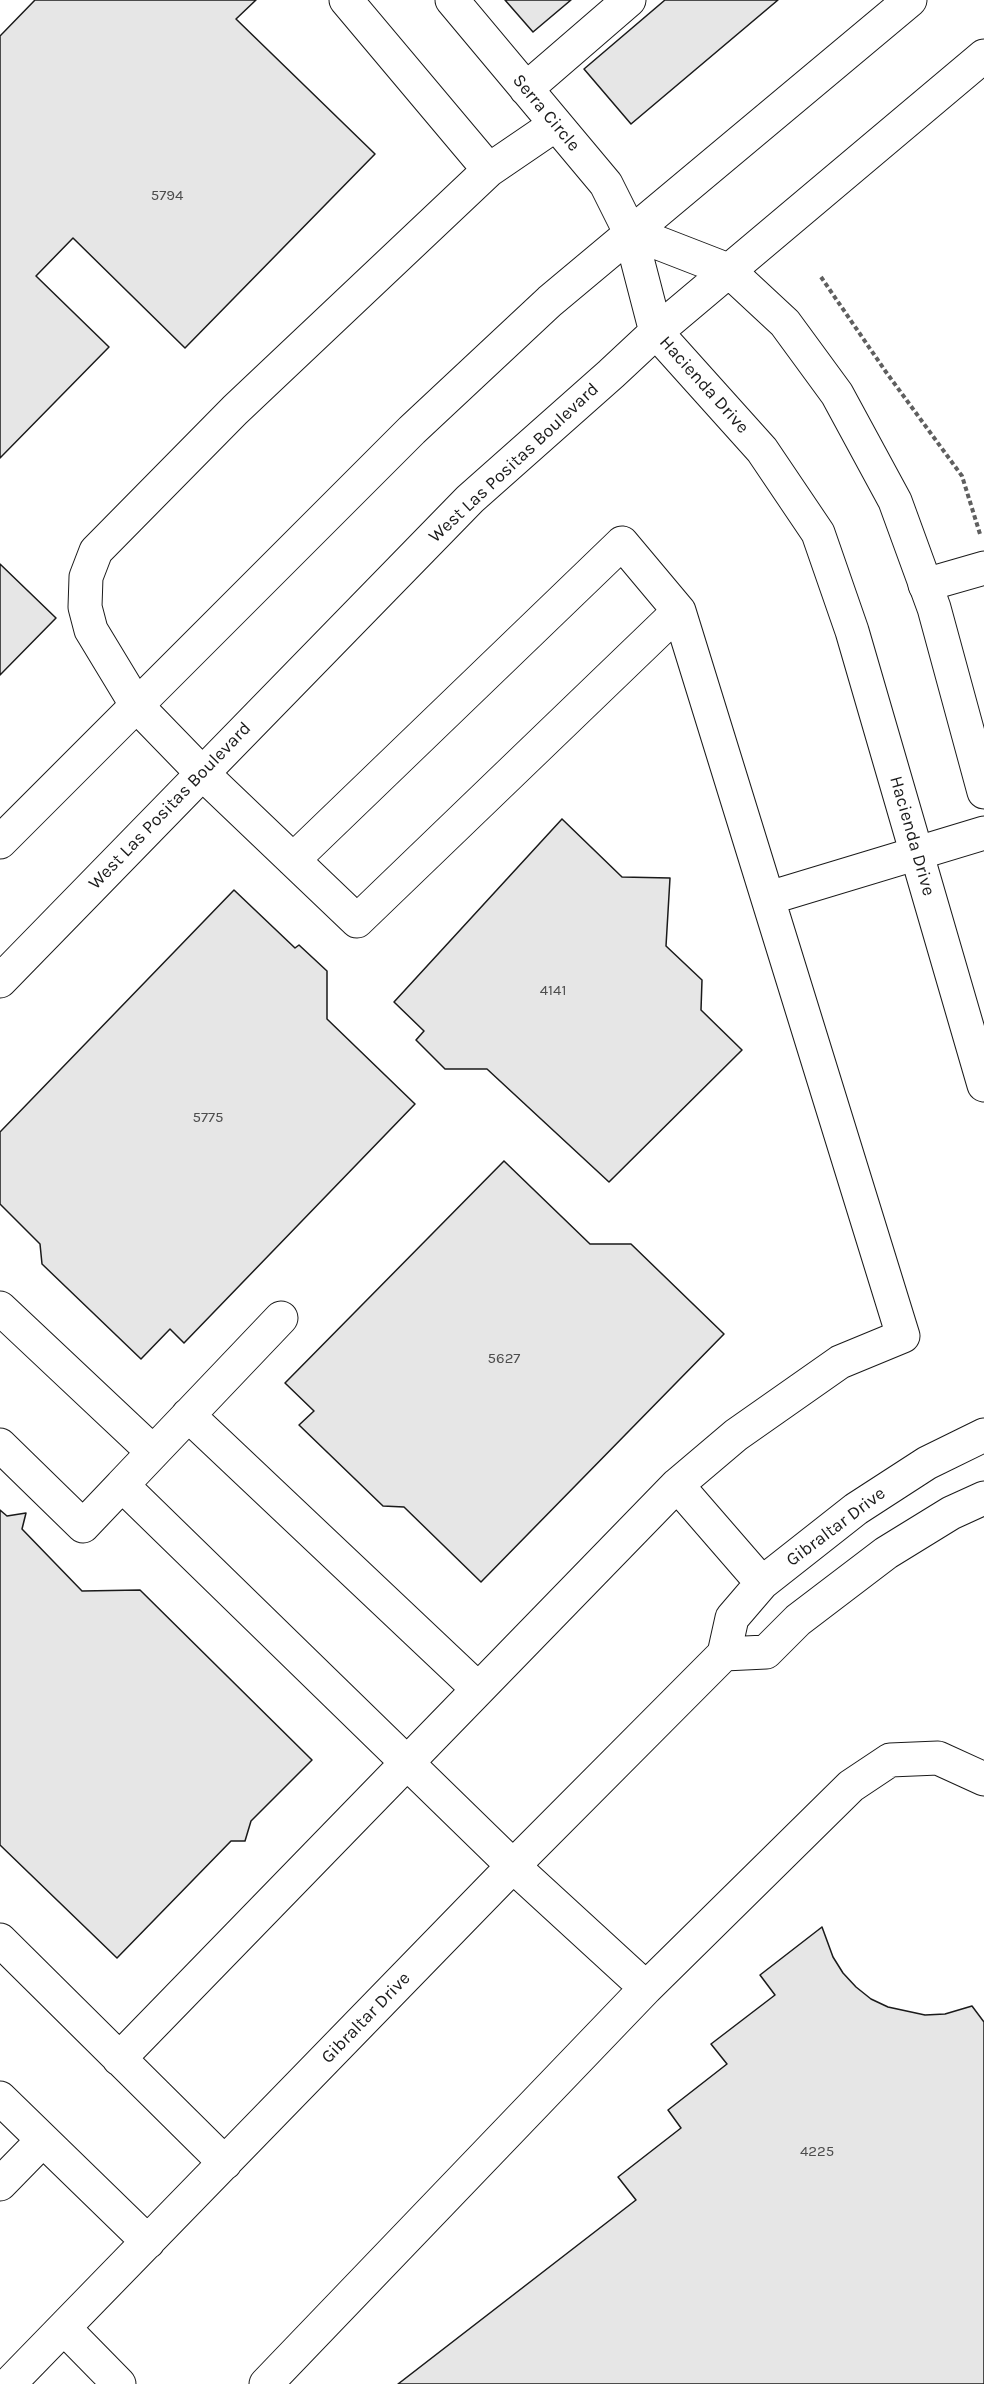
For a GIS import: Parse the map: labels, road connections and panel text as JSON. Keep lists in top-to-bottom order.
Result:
{
  "streets": {
    "main road": [
      "Serra Circle",
      "Hacienda Drive",
      "West Las Positas Boulevard",
      "Gibraltar Drive"
    ]
  },
  "crossings": [
    ["Serra Circle", "Hacienda Drive"],
    ["Hacienda Drive", "West Las Positas Boulevard"]
  ],
  "house_numbers": [
    "5794",
    "4141",
    "5775",
    "5627",
    "4225"
  ]
}
